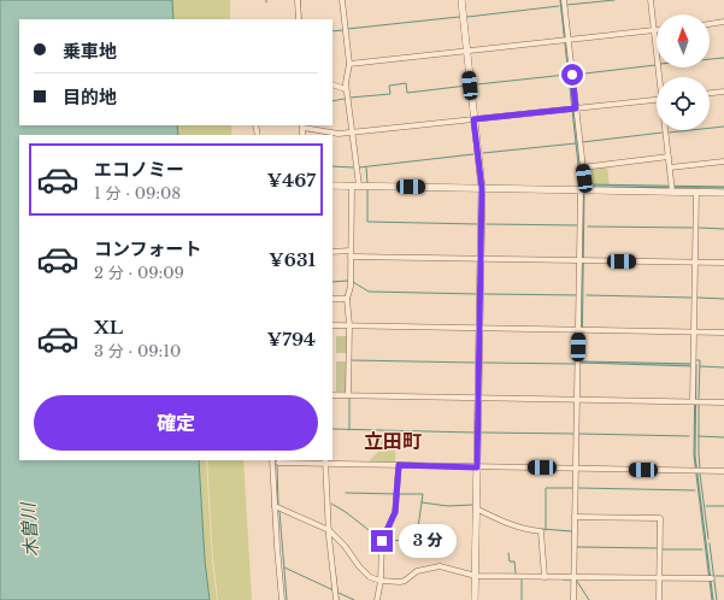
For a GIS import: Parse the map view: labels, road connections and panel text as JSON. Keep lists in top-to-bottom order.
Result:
{
  "districts": ["立田町"],
  "water": ["木曽川"],
  "north": "top",
  "page": {
    "banner": ["乗車地", "目的地"],
    "list": [
      {
        "name": "エコノミー",
        "note": "1 分 · 09:08",
        "value": "¥467"
      },
      {
        "name": "コンフォート",
        "note": "2 分 · 09:09",
        "value": "¥631"
      },
      {
        "name": "XL",
        "note": "3 分 · 09:10",
        "value": "¥794"
      }
    ],
    "buttons": "確定",
    "bubble": "3 分"
  }
}
